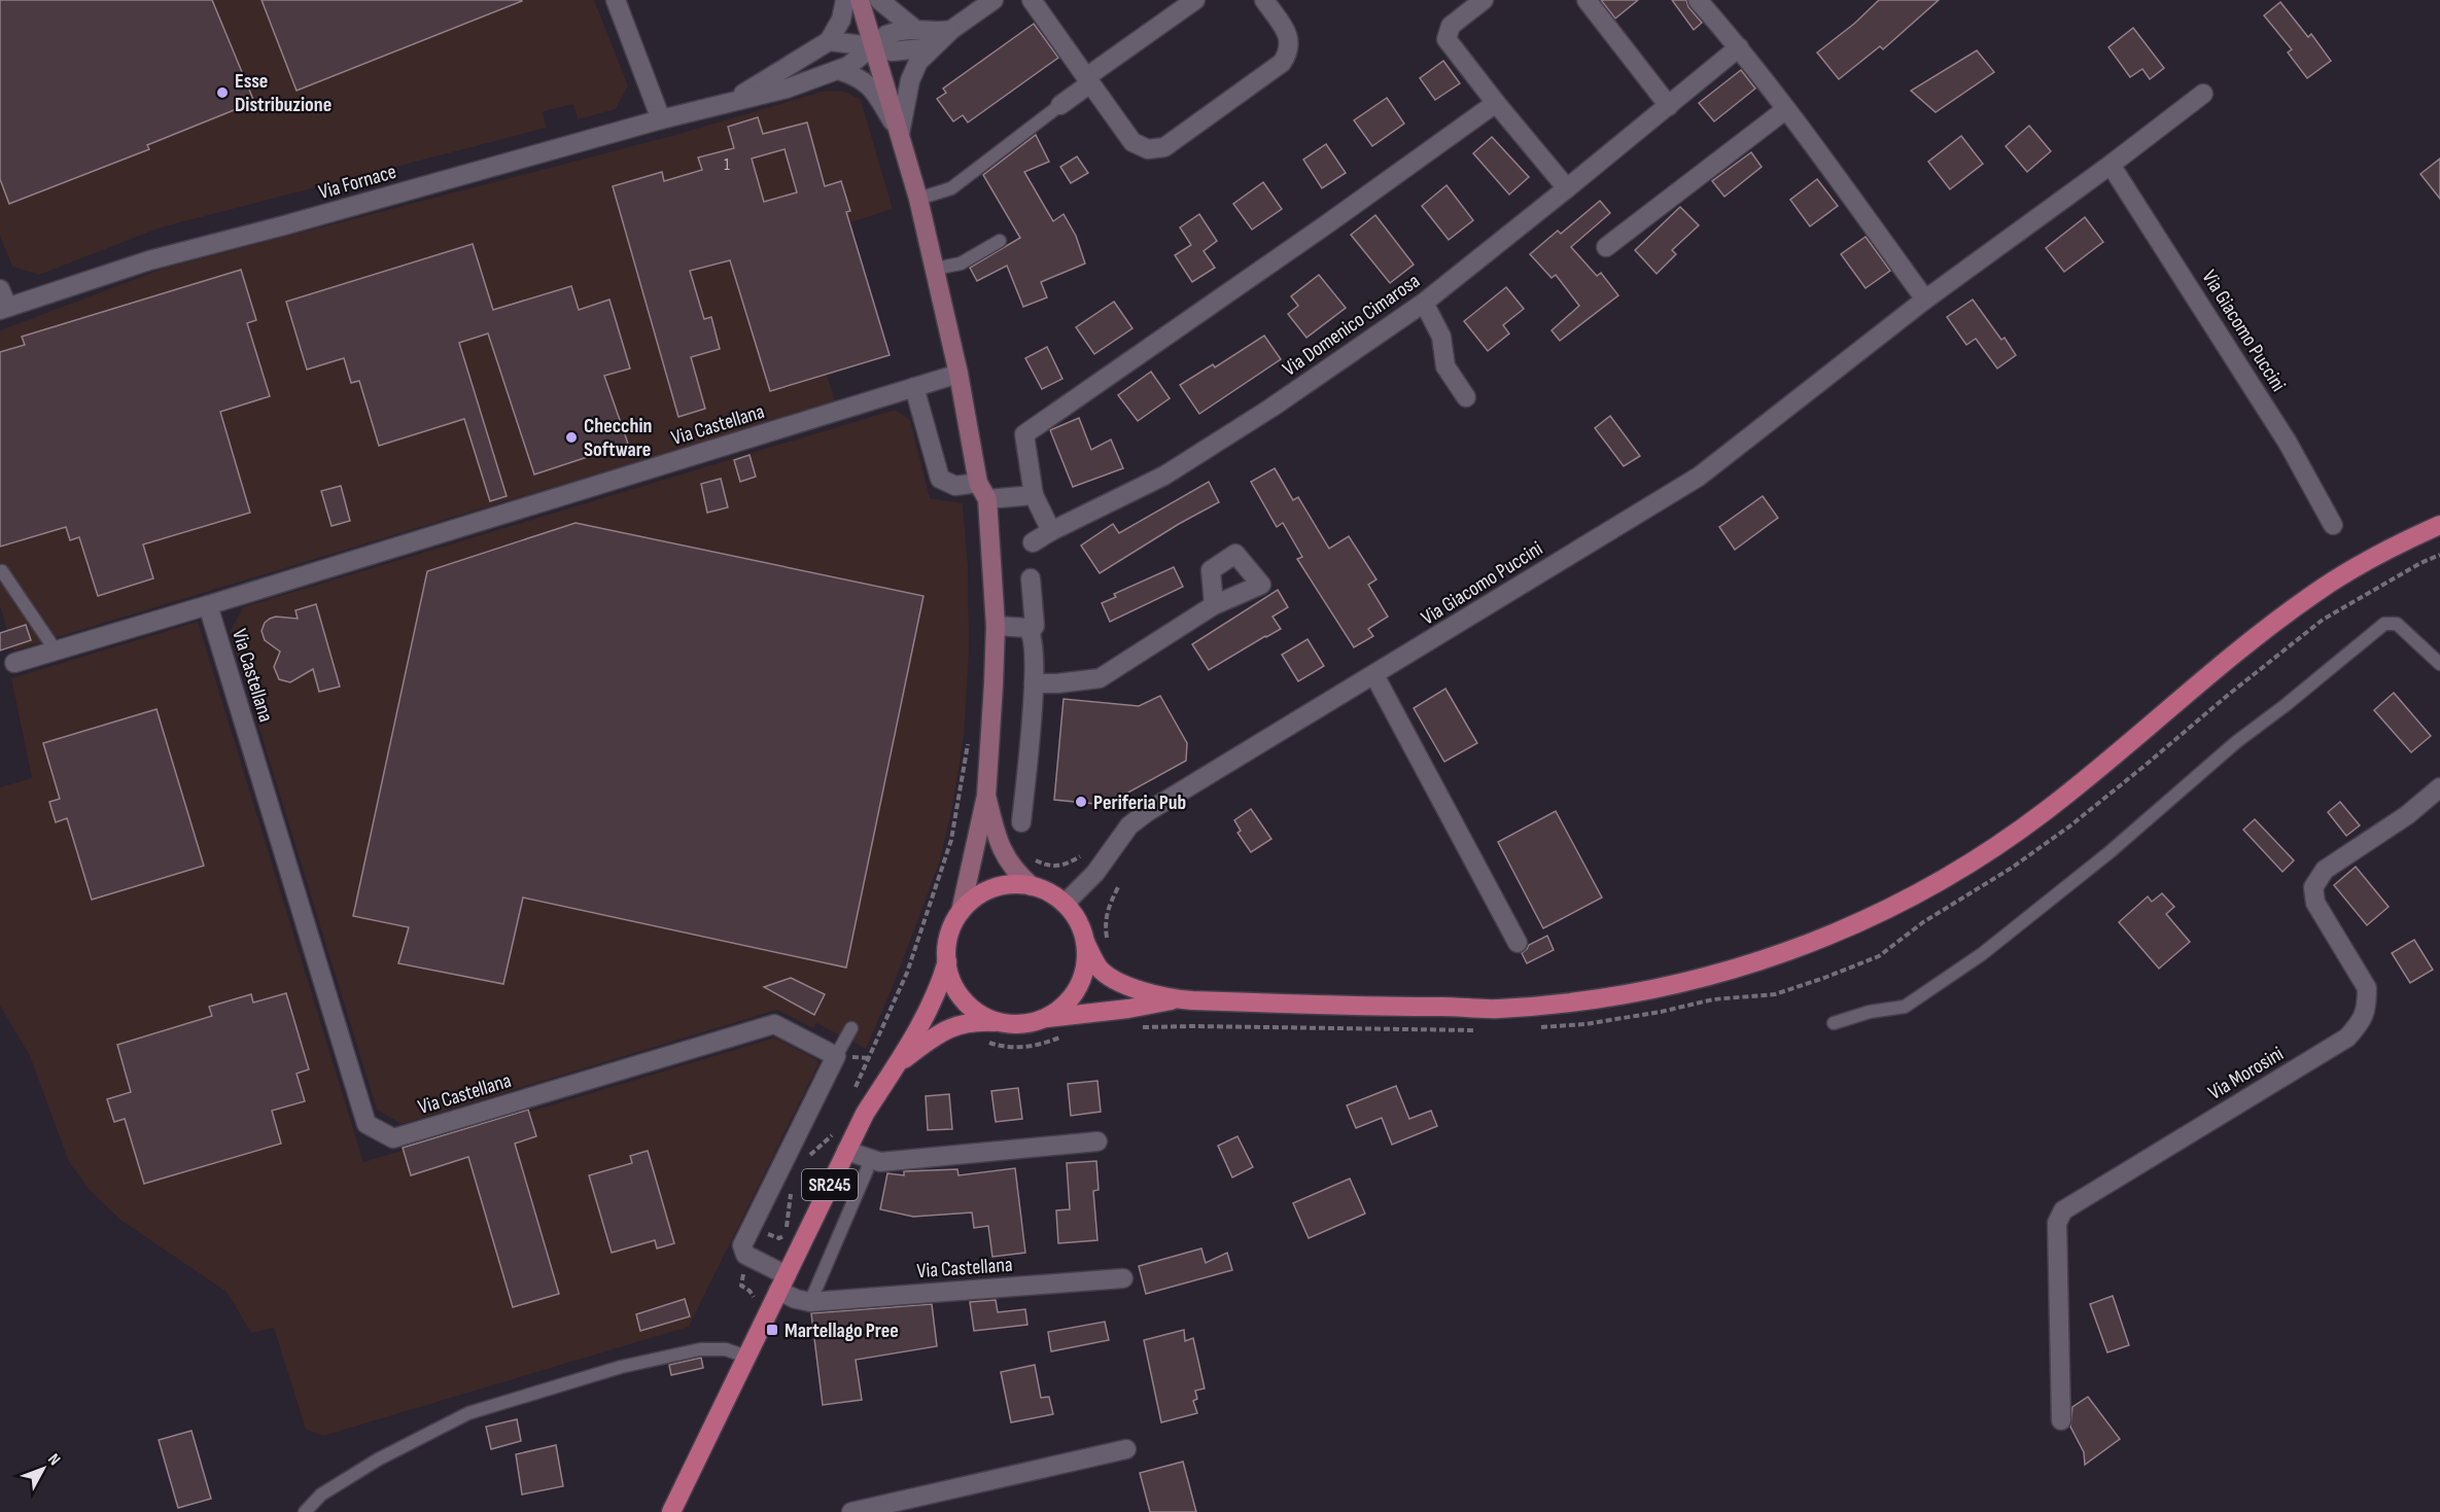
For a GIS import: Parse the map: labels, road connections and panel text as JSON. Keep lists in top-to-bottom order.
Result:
{
  "streets": {
    "main road": ["SR245"],
    "street": [
      "Via Fornace",
      "Via Domenico Cimarosa",
      "Via Giacomo Puccini",
      "Via Castellana",
      "Via Morosini"
    ]
  },
  "crossings": [
    ["Via Giacomo Puccini", "SR245"],
    ["Via Castellana", "SR245"]
  ],
  "places": {
    "other": ["Esse Distribuzione", "Checchin Software", "Periferia Pub"],
    "transit": ["Martellago Pree"]
  },
  "house_numbers": ["1"],
  "north": "top right"
}
